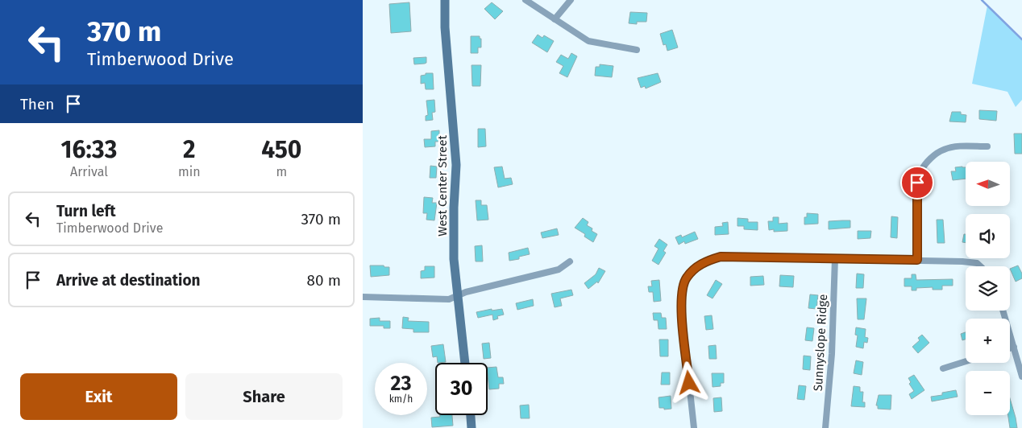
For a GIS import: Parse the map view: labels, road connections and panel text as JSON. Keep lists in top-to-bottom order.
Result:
{
  "streets": {
    "street": ["West Center Street", "Sunnyslope Ridge"]
  },
  "north": "left",
  "page": {
    "turn": ["370 m", "Timberwood Drive"],
    "then": "Then",
    "eta": [
      "16:33",
      "Arrival",
      "2",
      "min",
      "450",
      "m"
    ],
    "map_buttons": ["+", "−"],
    "list": [
      {
        "name": "Turn left",
        "note": "Timberwood Drive",
        "value": "370 m"
      },
      {
        "name": "Arrive at destination",
        "value": "80 m"
      }
    ],
    "speed": "23 km/h",
    "limit": "30",
    "buttons": ["Exit", "Share"]
  }
}
